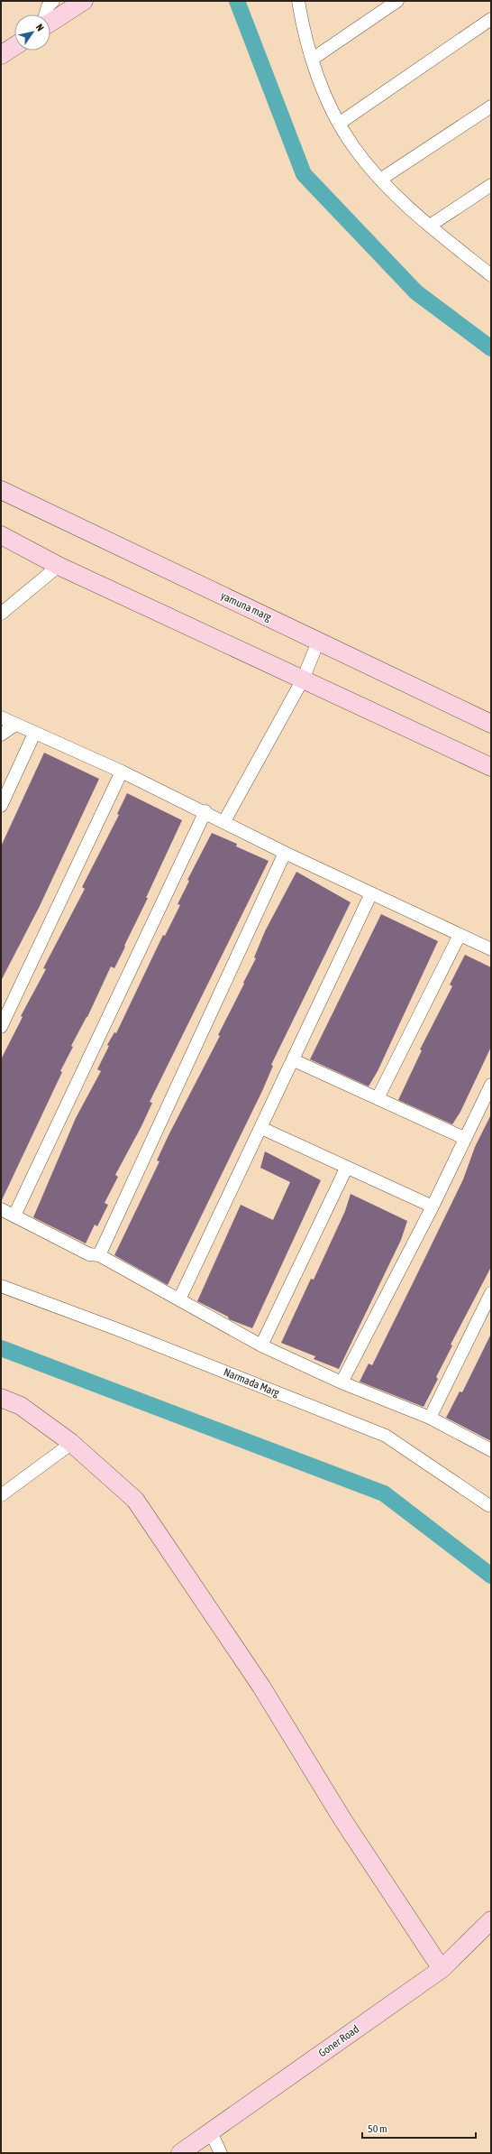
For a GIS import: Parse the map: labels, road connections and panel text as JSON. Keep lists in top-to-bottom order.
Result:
{
  "streets": {
    "street": ["yamuna marg", "Narmada Marg", "Goner Road"]
  },
  "scale_bar": "50 m",
  "north": "top right"
}
